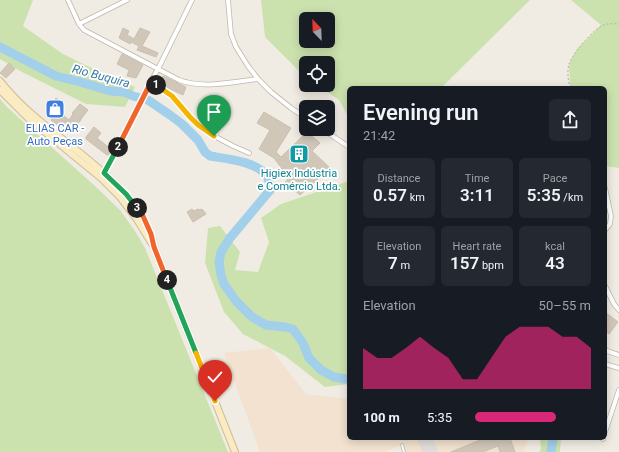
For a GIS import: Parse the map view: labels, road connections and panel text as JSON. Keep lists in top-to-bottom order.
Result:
{
  "water": ["Rio Buquira"],
  "places": {
    "shop": ["ELIAS CAR - Auto Peças"],
    "building": ["Higiex Indústria e Comércio Ltda."]
  },
  "north": "top left",
  "page": {
    "pins": [
      "1",
      "2",
      "3",
      "4"
    ],
    "heading": ["Evening run", "21:42"],
    "stats": [
      ["Distance", "0.57 km"],
      ["Time", "3:11"],
      ["Pace", "5:35 /km"],
      ["Elevation", "7 m"],
      ["Heart rate", "157 bpm"],
      ["kcal", "43"]
    ],
    "chart": ["Elevation", "50–55 m"],
    "list": [
      {
        "name": "100 m",
        "note": "5:35"
      }
    ]
  }
}
